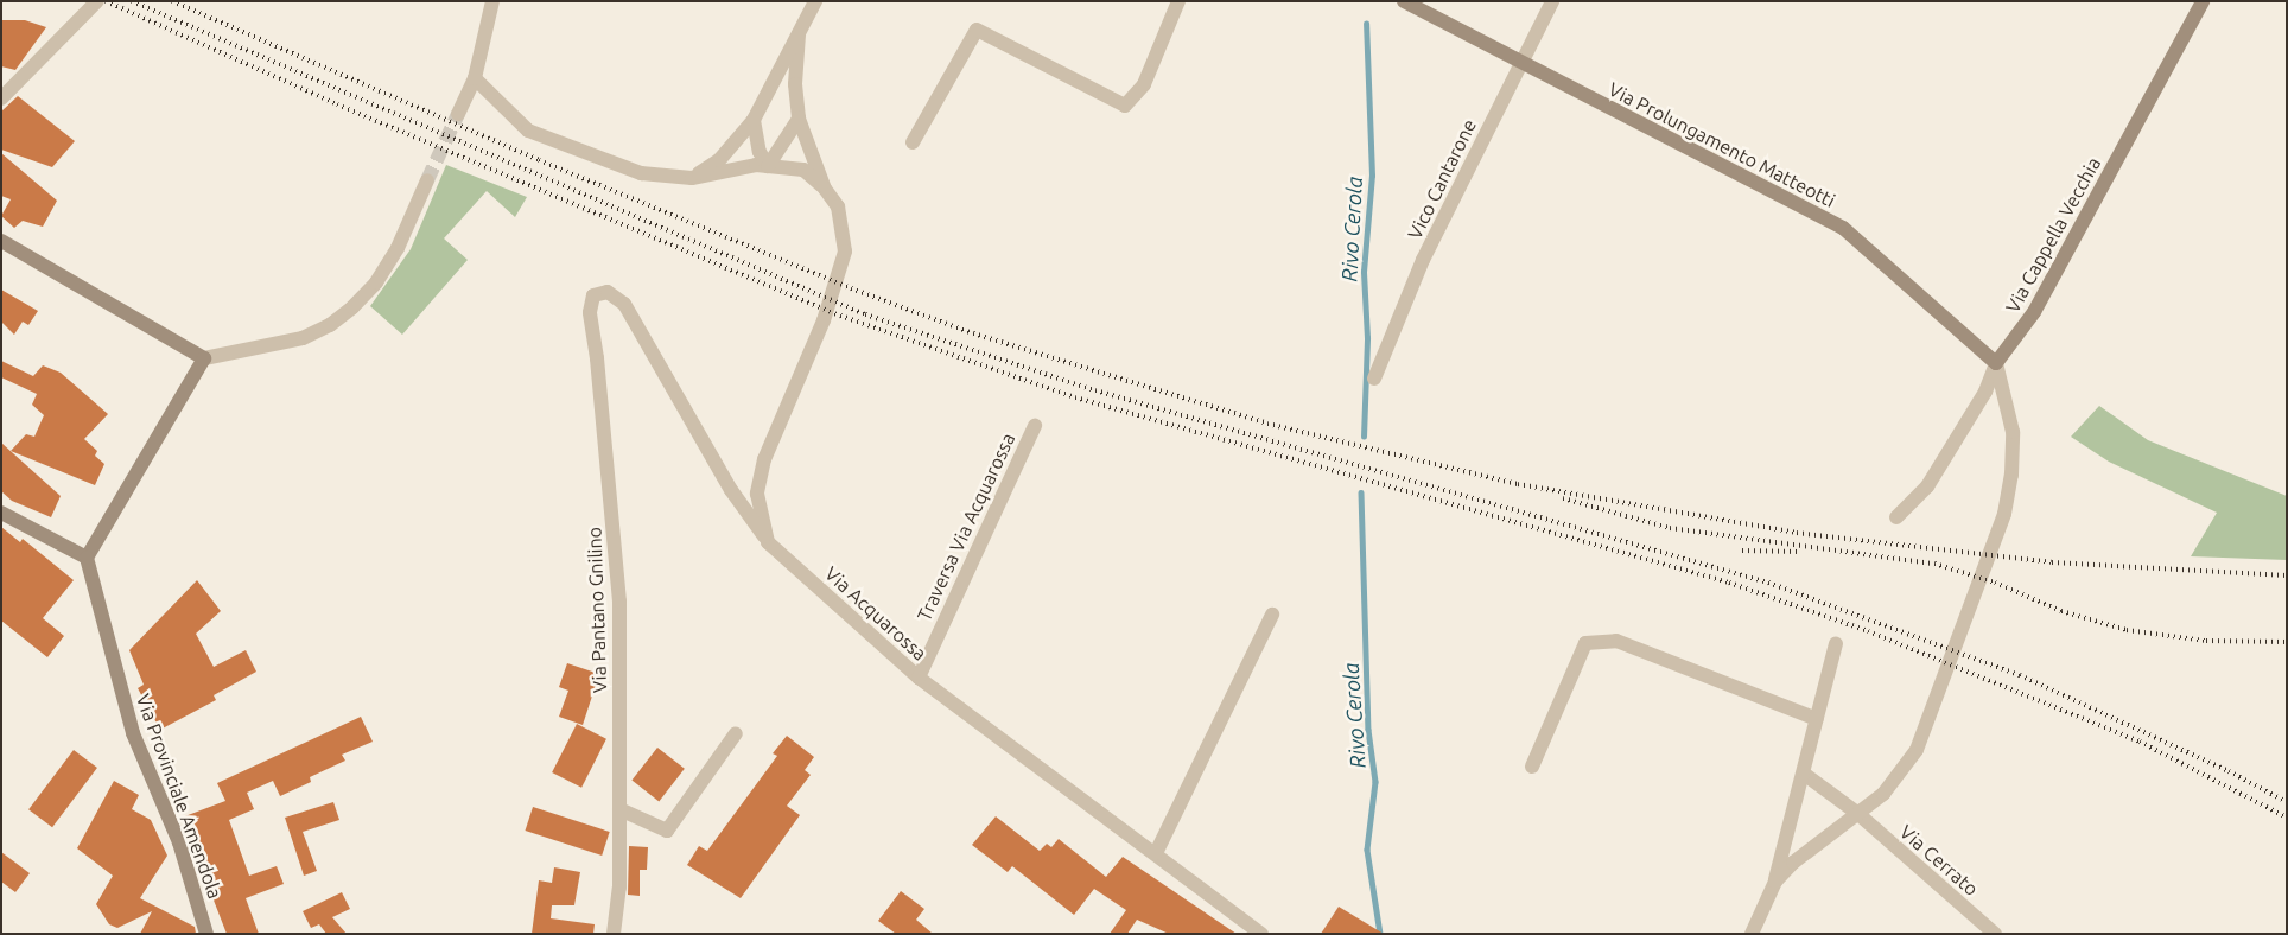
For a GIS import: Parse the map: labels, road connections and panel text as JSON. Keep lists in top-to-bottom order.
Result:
{
  "streets": {
    "street": [
      "Via Prolungamento Matteotti",
      "Vico Cantarone",
      "Via Cappella Vecchia",
      "Traversa Via Acquarossa",
      "Via Pantano Gnilino",
      "Via Acquarossa",
      "Via Provinciale Amendola",
      "Via Cerrato"
    ]
  },
  "crossings": [
    ["Via Prolungamento Matteotti", "Vico Cantarone"],
    ["Via Prolungamento Matteotti", "Via Cappella Vecchia"],
    ["Traversa Via Acquarossa", "Via Acquarossa"],
    ["Via Pantano Gnilino", "Via Acquarossa"]
  ],
  "water": ["Rivo Cerola"]
}
